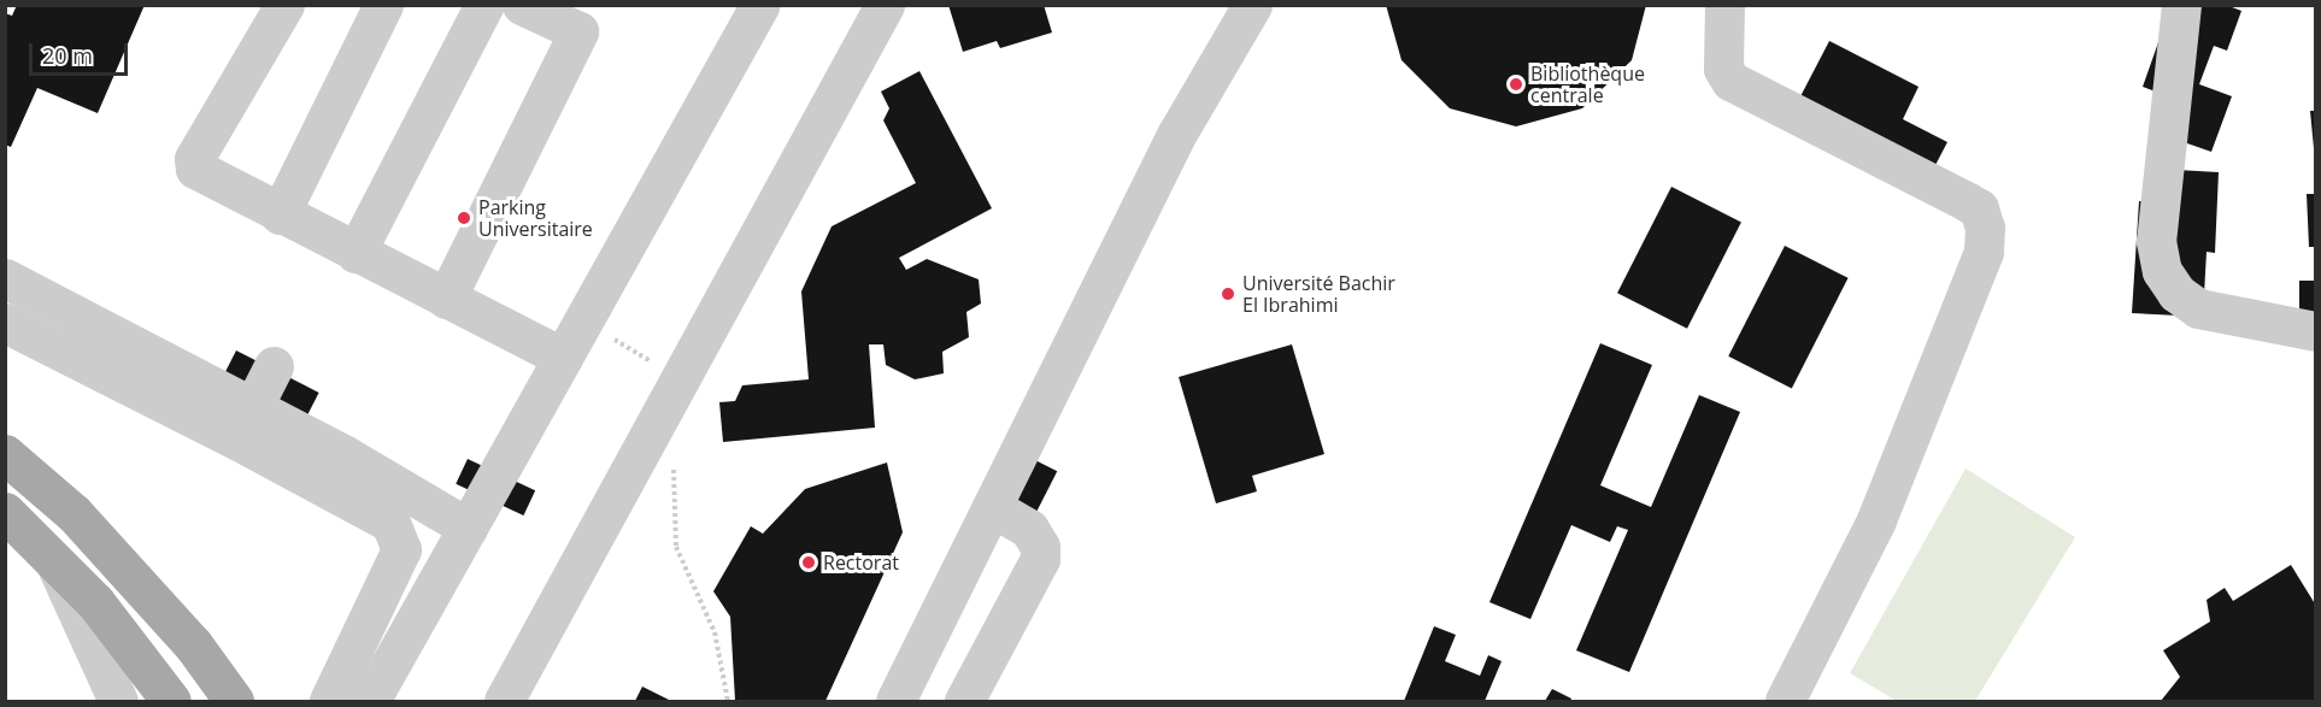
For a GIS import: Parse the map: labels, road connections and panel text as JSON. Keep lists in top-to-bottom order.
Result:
{
  "places": [
    "Bibliothèque centrale",
    "Parking Universitaire",
    "Université Bachir El Ibrahimi",
    "Rectorat"
  ],
  "scale_bar": "20 m"
}
